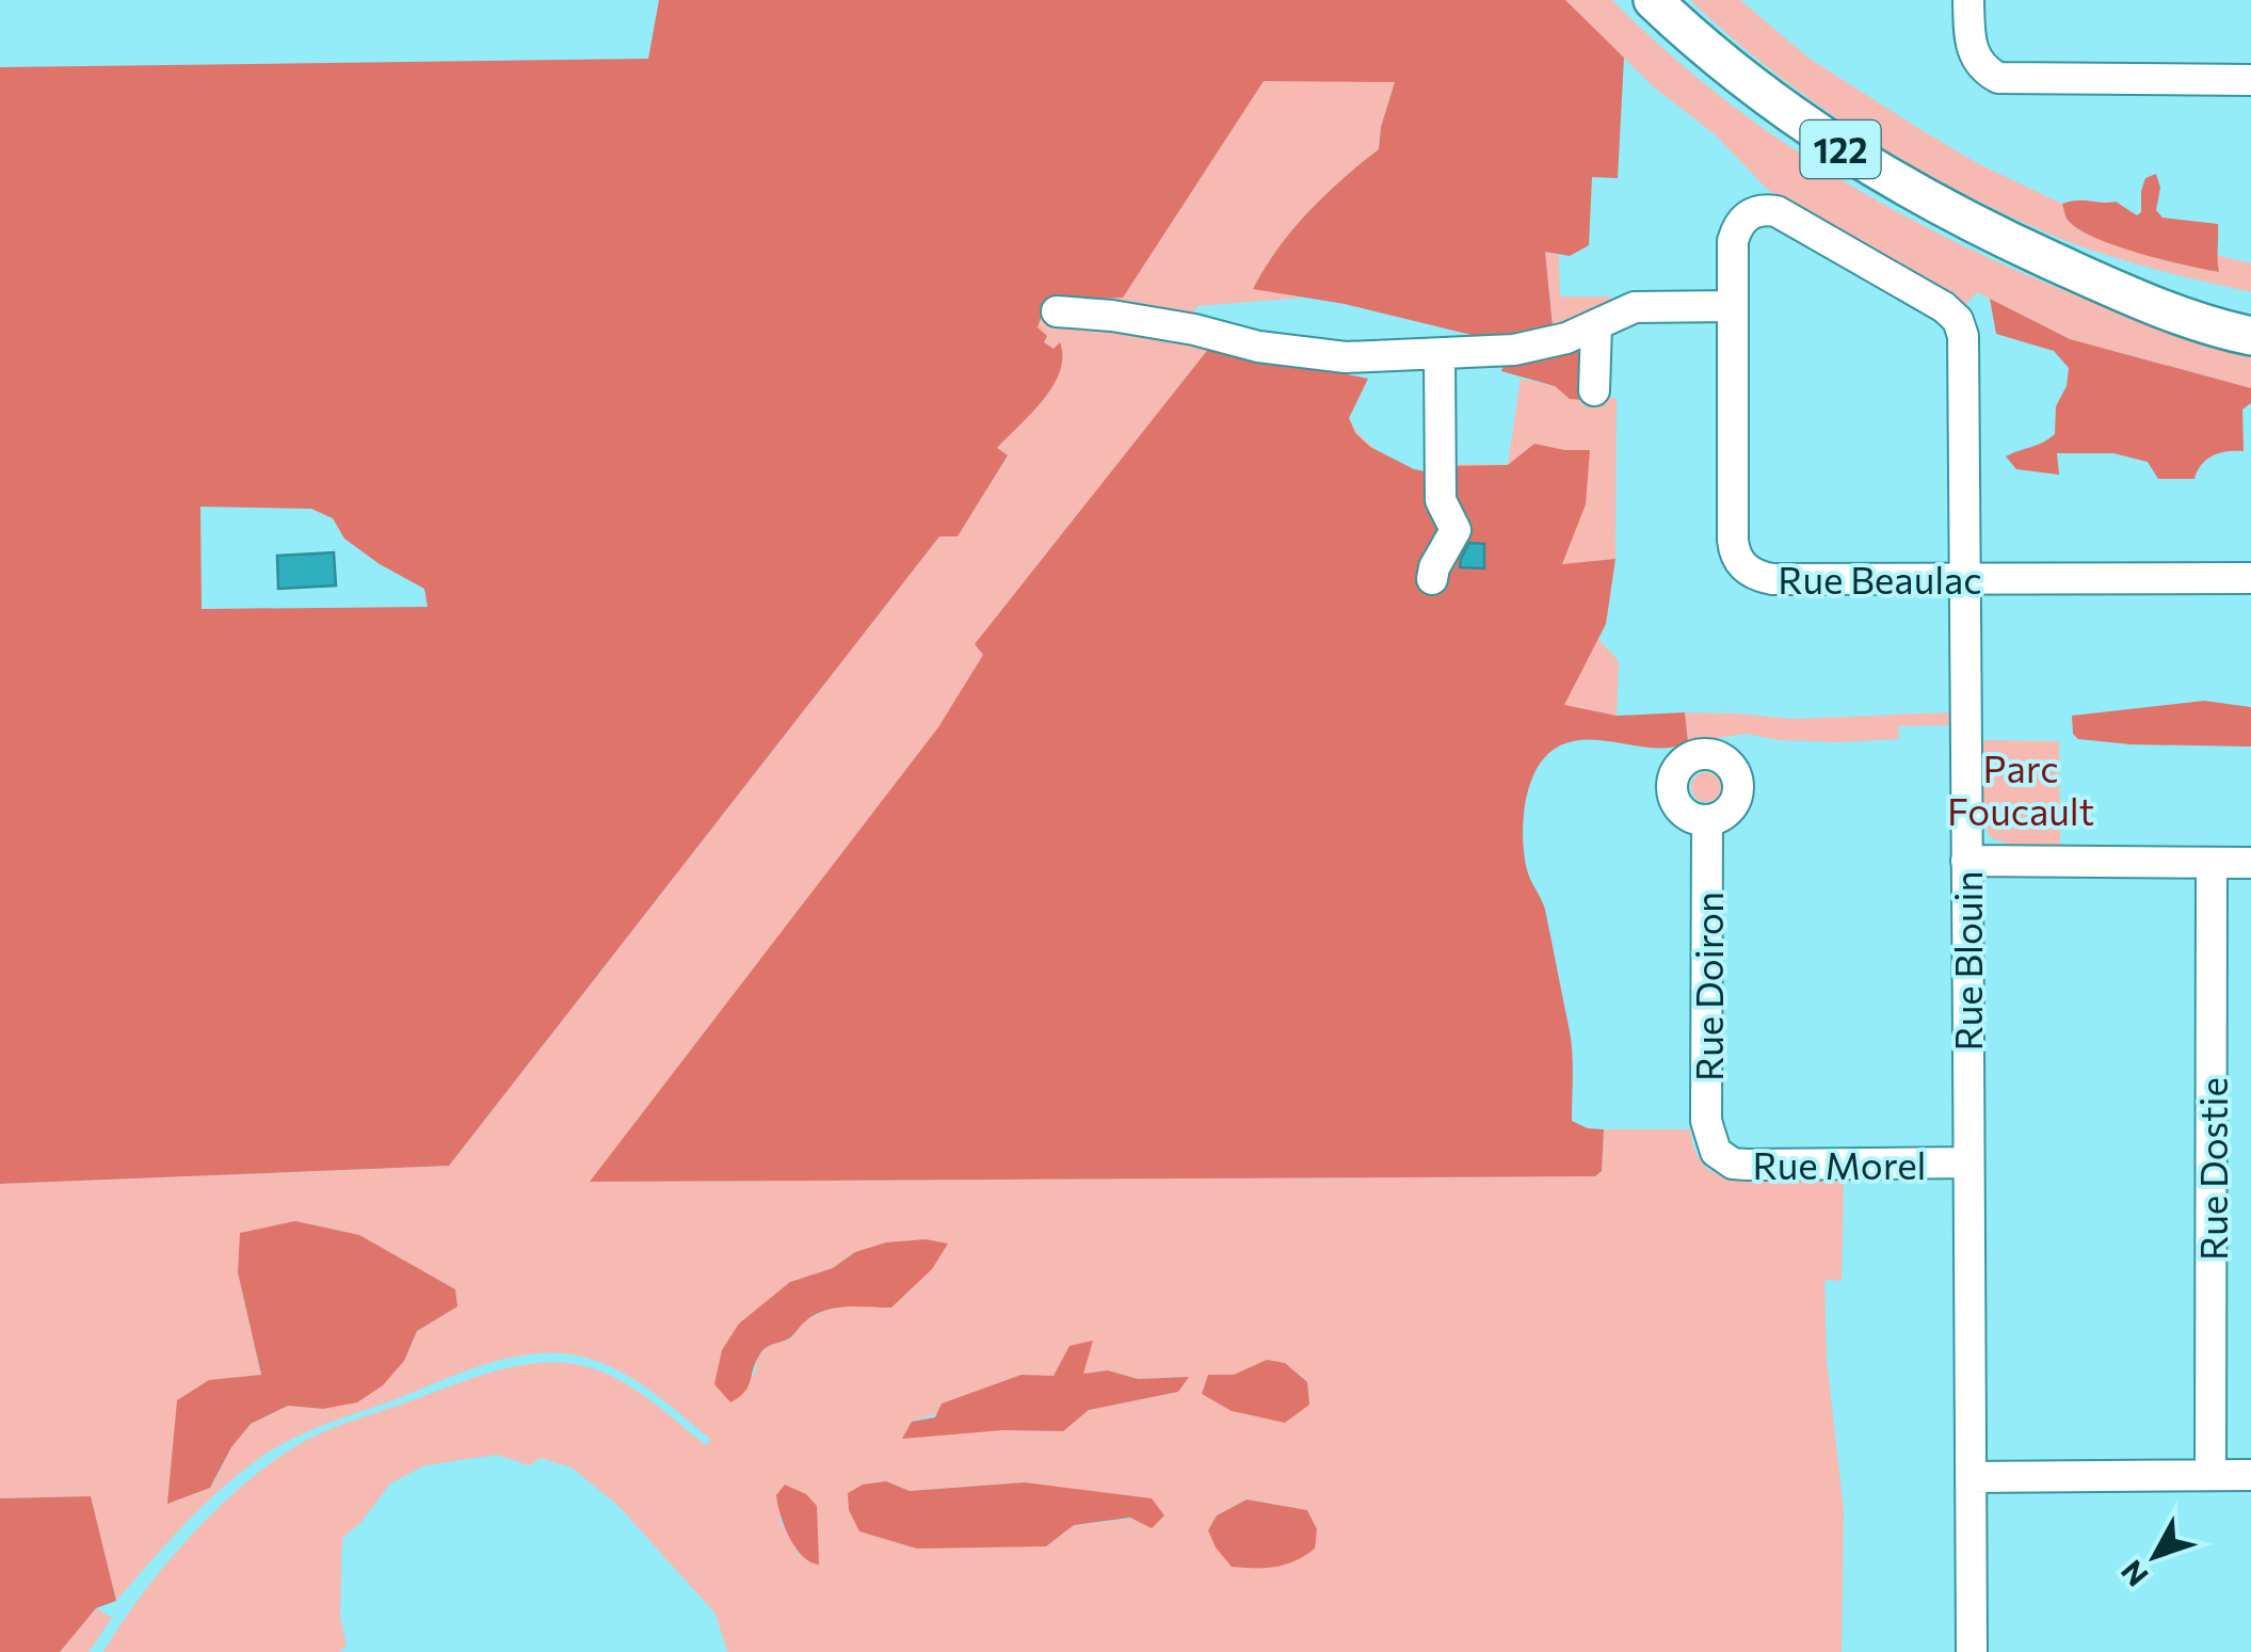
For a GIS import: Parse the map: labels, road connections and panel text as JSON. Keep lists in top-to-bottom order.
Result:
{
  "streets": {
    "main road": ["122"],
    "street": [
      "Rue Beaulac",
      "Rue Blouin",
      "Rue Doiron",
      "Rue Morel",
      "Rue Dostie"
    ]
  },
  "crossings": [
    ["Rue Beaulac", "Rue Blouin"],
    ["Rue Blouin", "Rue Morel"],
    ["Rue Doiron", "Rue Morel"]
  ],
  "parks": ["Parc Foucault"],
  "north": "bottom left"
}
